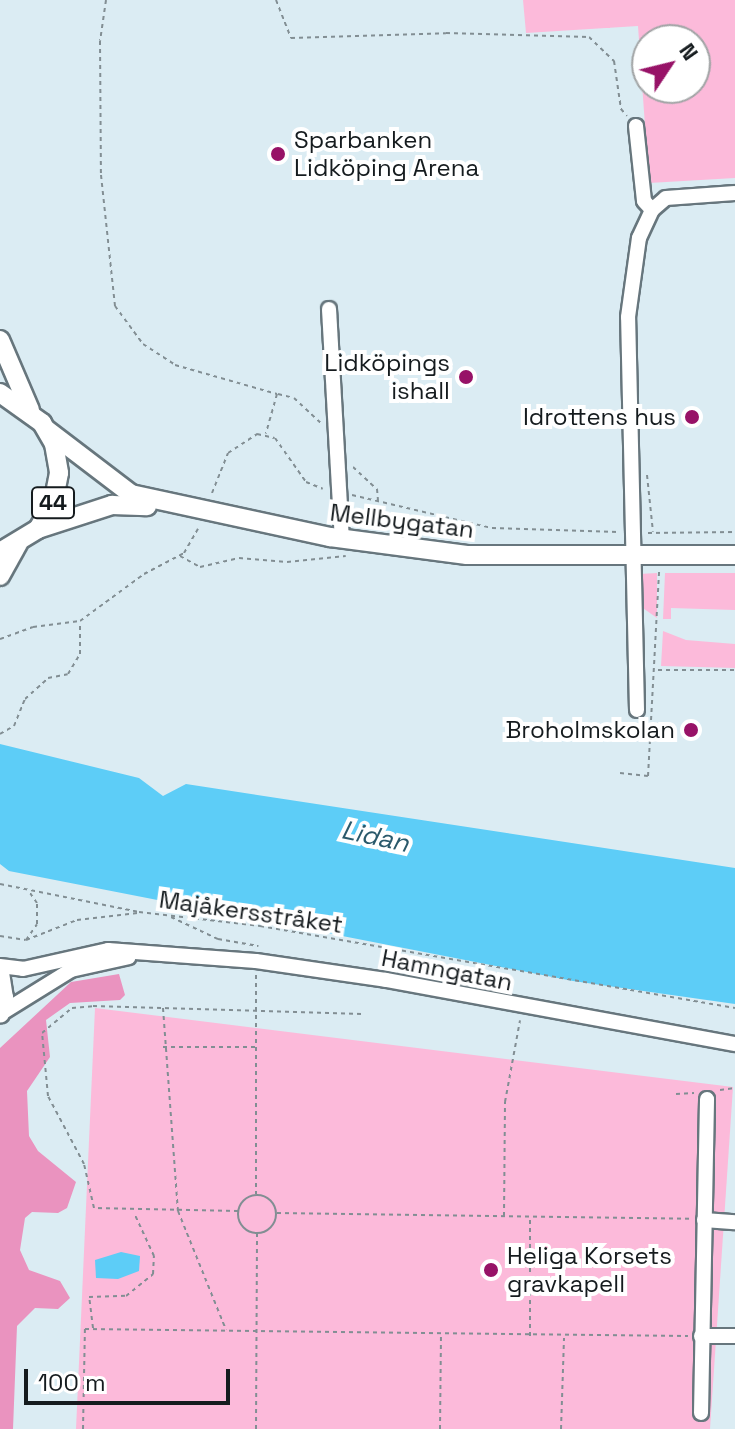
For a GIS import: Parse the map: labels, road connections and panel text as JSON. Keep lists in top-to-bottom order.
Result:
{
  "streets": {
    "main road": ["44", "Mellbygatan"],
    "street": ["Hamngatan"],
    "path": ["Majåkersstråket"]
  },
  "crossings": [
    ["44", "Mellbygatan"]
  ],
  "water": ["Lidan"],
  "places": [
    "Sparbanken Lidköping Arena",
    "Lidköpings ishall",
    "Idrottens hus",
    "Broholmskolan",
    "Heliga Korsets gravkapell"
  ],
  "scale_bar": "100 m",
  "north": "top right"
}
